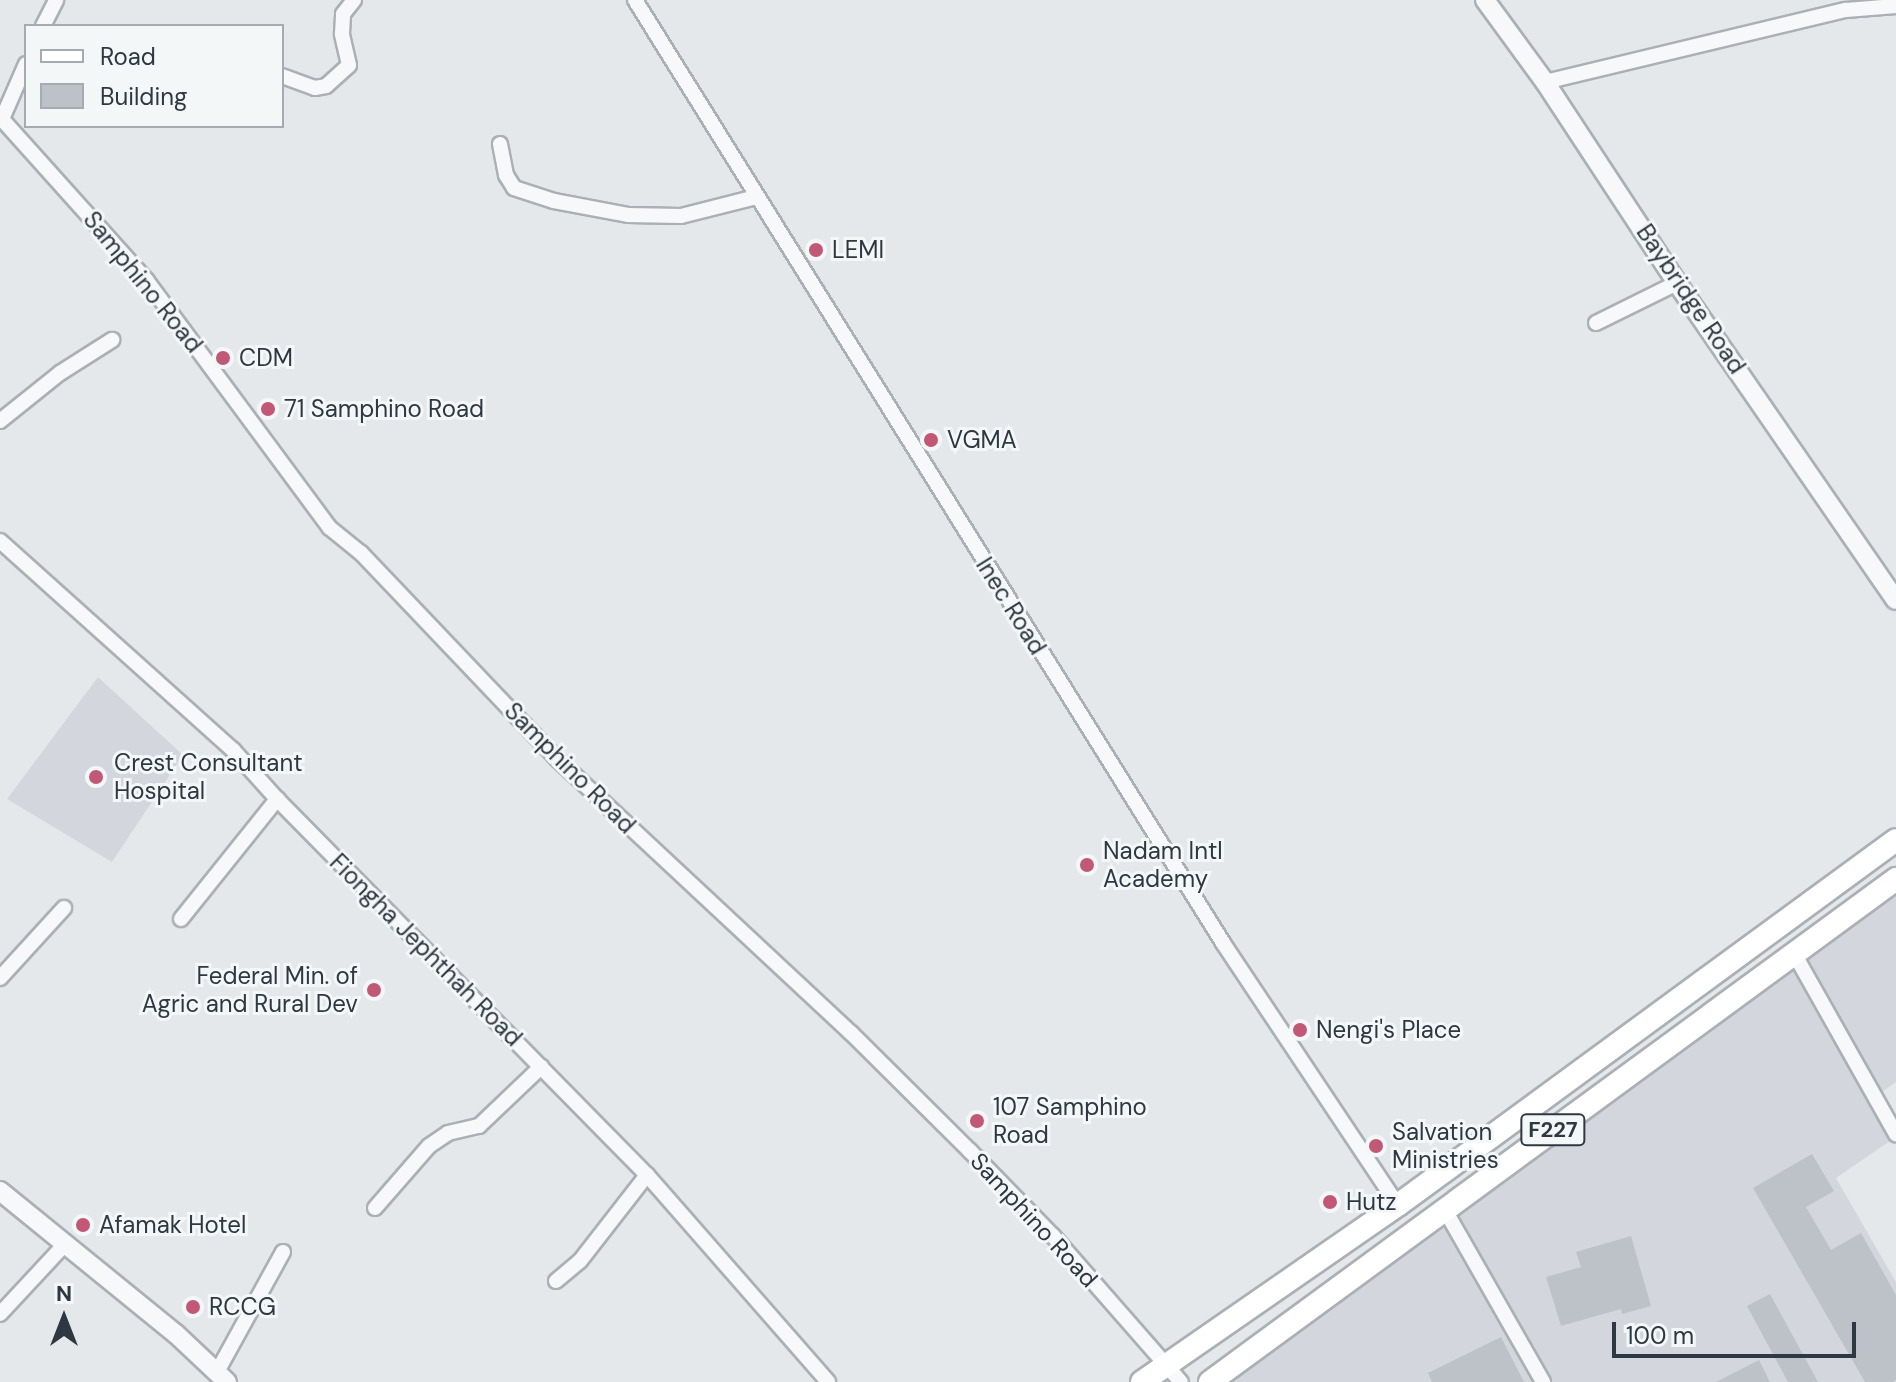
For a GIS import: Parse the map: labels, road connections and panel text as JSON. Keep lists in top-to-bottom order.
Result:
{
  "streets": {
    "main road": ["F227"],
    "street": [
      "Samphino Road",
      "Baybridge Road",
      "Inec Road",
      "Fiongha Jephthah Road"
    ]
  },
  "crossings": [
    ["Samphino Road", "F227"],
    ["Inec Road", "F227"]
  ],
  "places": [
    "LEMI",
    "CDM",
    "71 Samphino Road",
    "VGMA",
    "Crest Consultant Hospital",
    "Nadam Intl Academy",
    "Federal Min. of Agric and Rural Dev",
    "Nengi's Place",
    "107 Samphino Road",
    "Salvation Ministries",
    "Hutz",
    "Afamak Hotel",
    "RCCG"
  ],
  "legend": ["Road", "Building"],
  "scale_bar": "100 m",
  "north": "top"
}
